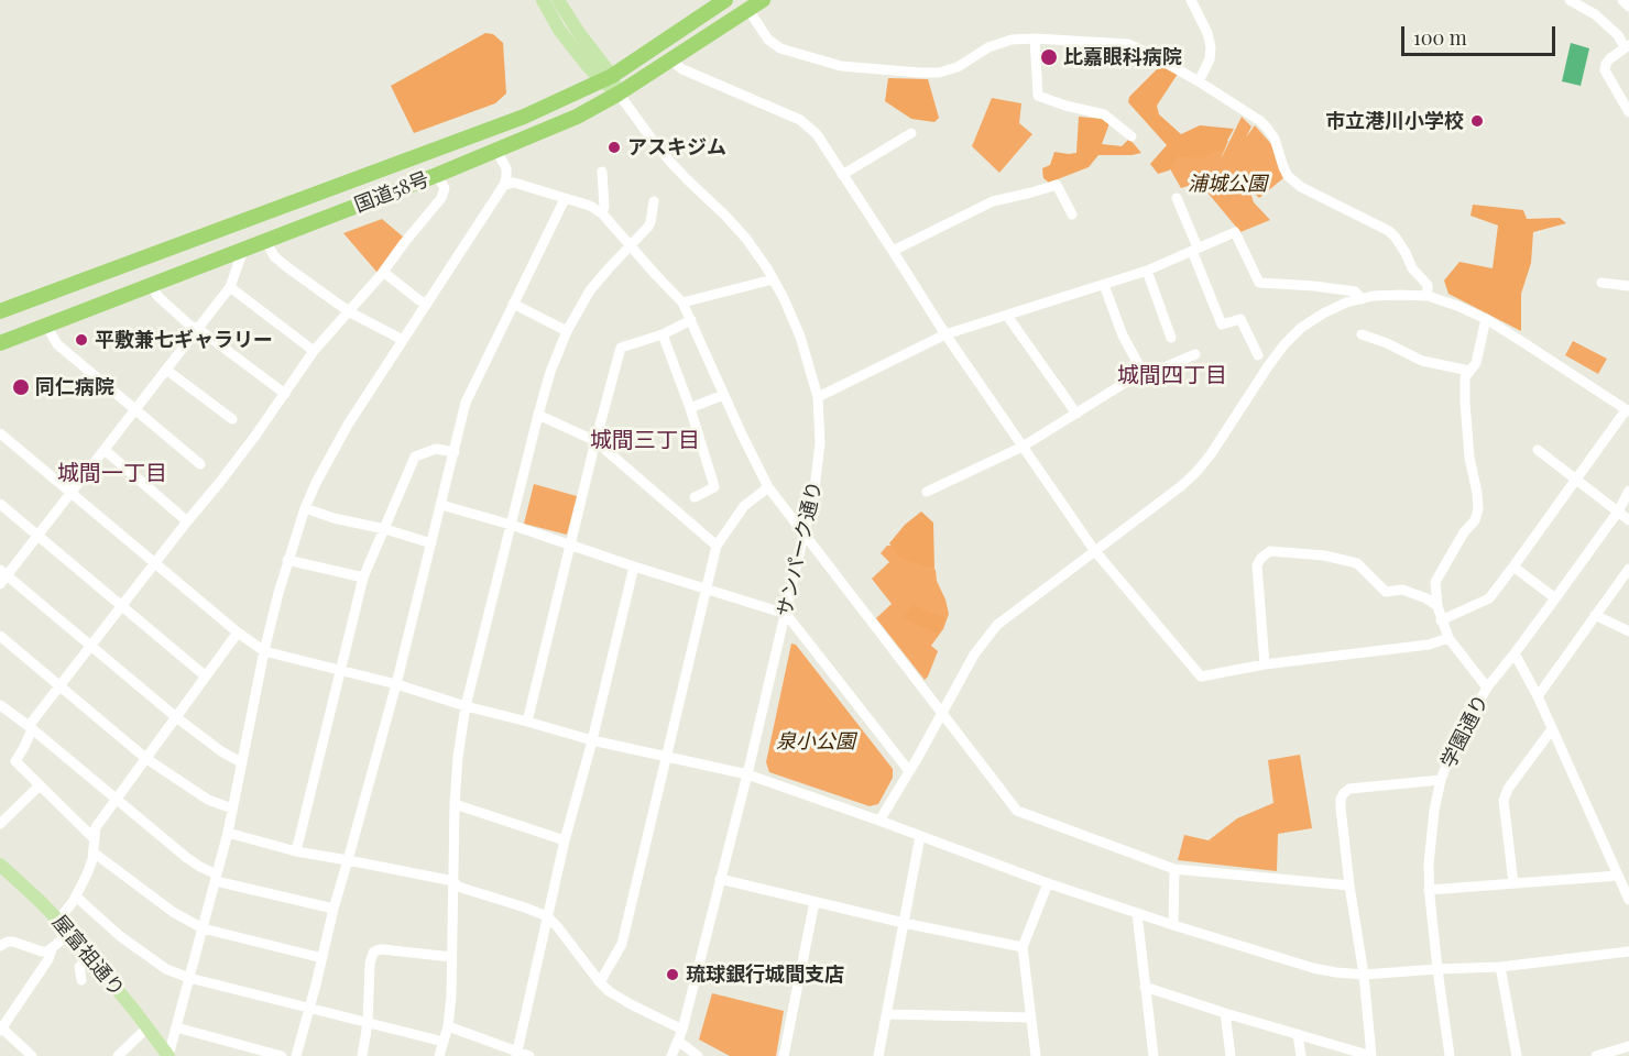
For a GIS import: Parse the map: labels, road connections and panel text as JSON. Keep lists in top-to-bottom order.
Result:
{
  "streets": {
    "highway": ["国道58号"],
    "main road": ["屋富祖通り"],
    "street": ["サンパーク通り", "学園通り"]
  },
  "crossings": [
    ["国道58号", "サンパーク通り"]
  ],
  "districts": ["城間四丁目", "城間三丁目", "城間一丁目"],
  "parks": ["浦城公園", "泉小公園"],
  "places": [
    "比嘉眼科病院",
    "市立港川小学校",
    "アスキジム",
    "平敷兼七ギャラリー",
    "同仁病院",
    "琉球銀行城間支店"
  ],
  "scale_bar": "100 m"
}
